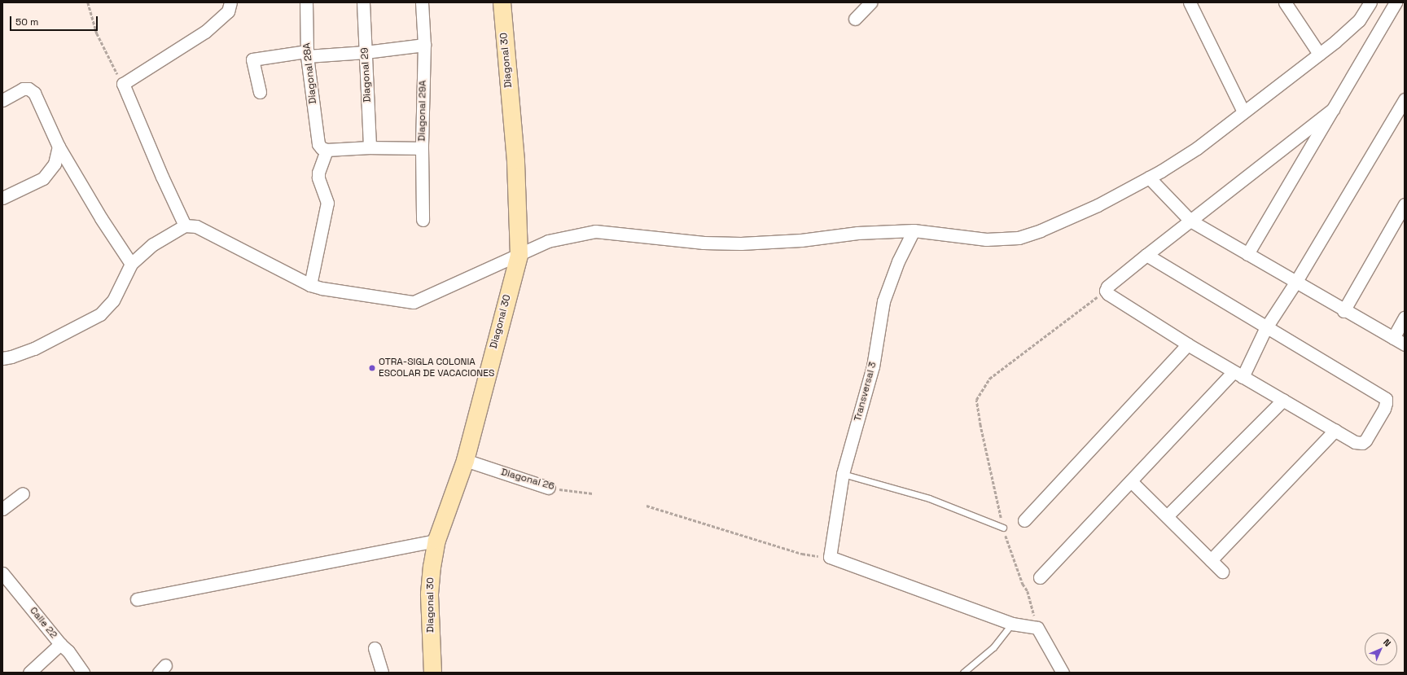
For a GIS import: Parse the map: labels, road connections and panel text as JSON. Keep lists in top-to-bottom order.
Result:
{
  "streets": {
    "street": [
      "Diagonal 30",
      "Diagonal 28A",
      "Diagonal 29",
      "Diagonal 29A",
      "Transversal 3",
      "Diagonal 26",
      "Calle 22"
    ]
  },
  "crossings": [
    ["Diagonal 30", "Diagonal 26"]
  ],
  "places": ["OTRA-SIGLA COLONIA ESCOLAR DE VACACIONES"],
  "scale_bar": "50 m",
  "north": "top right"
}
